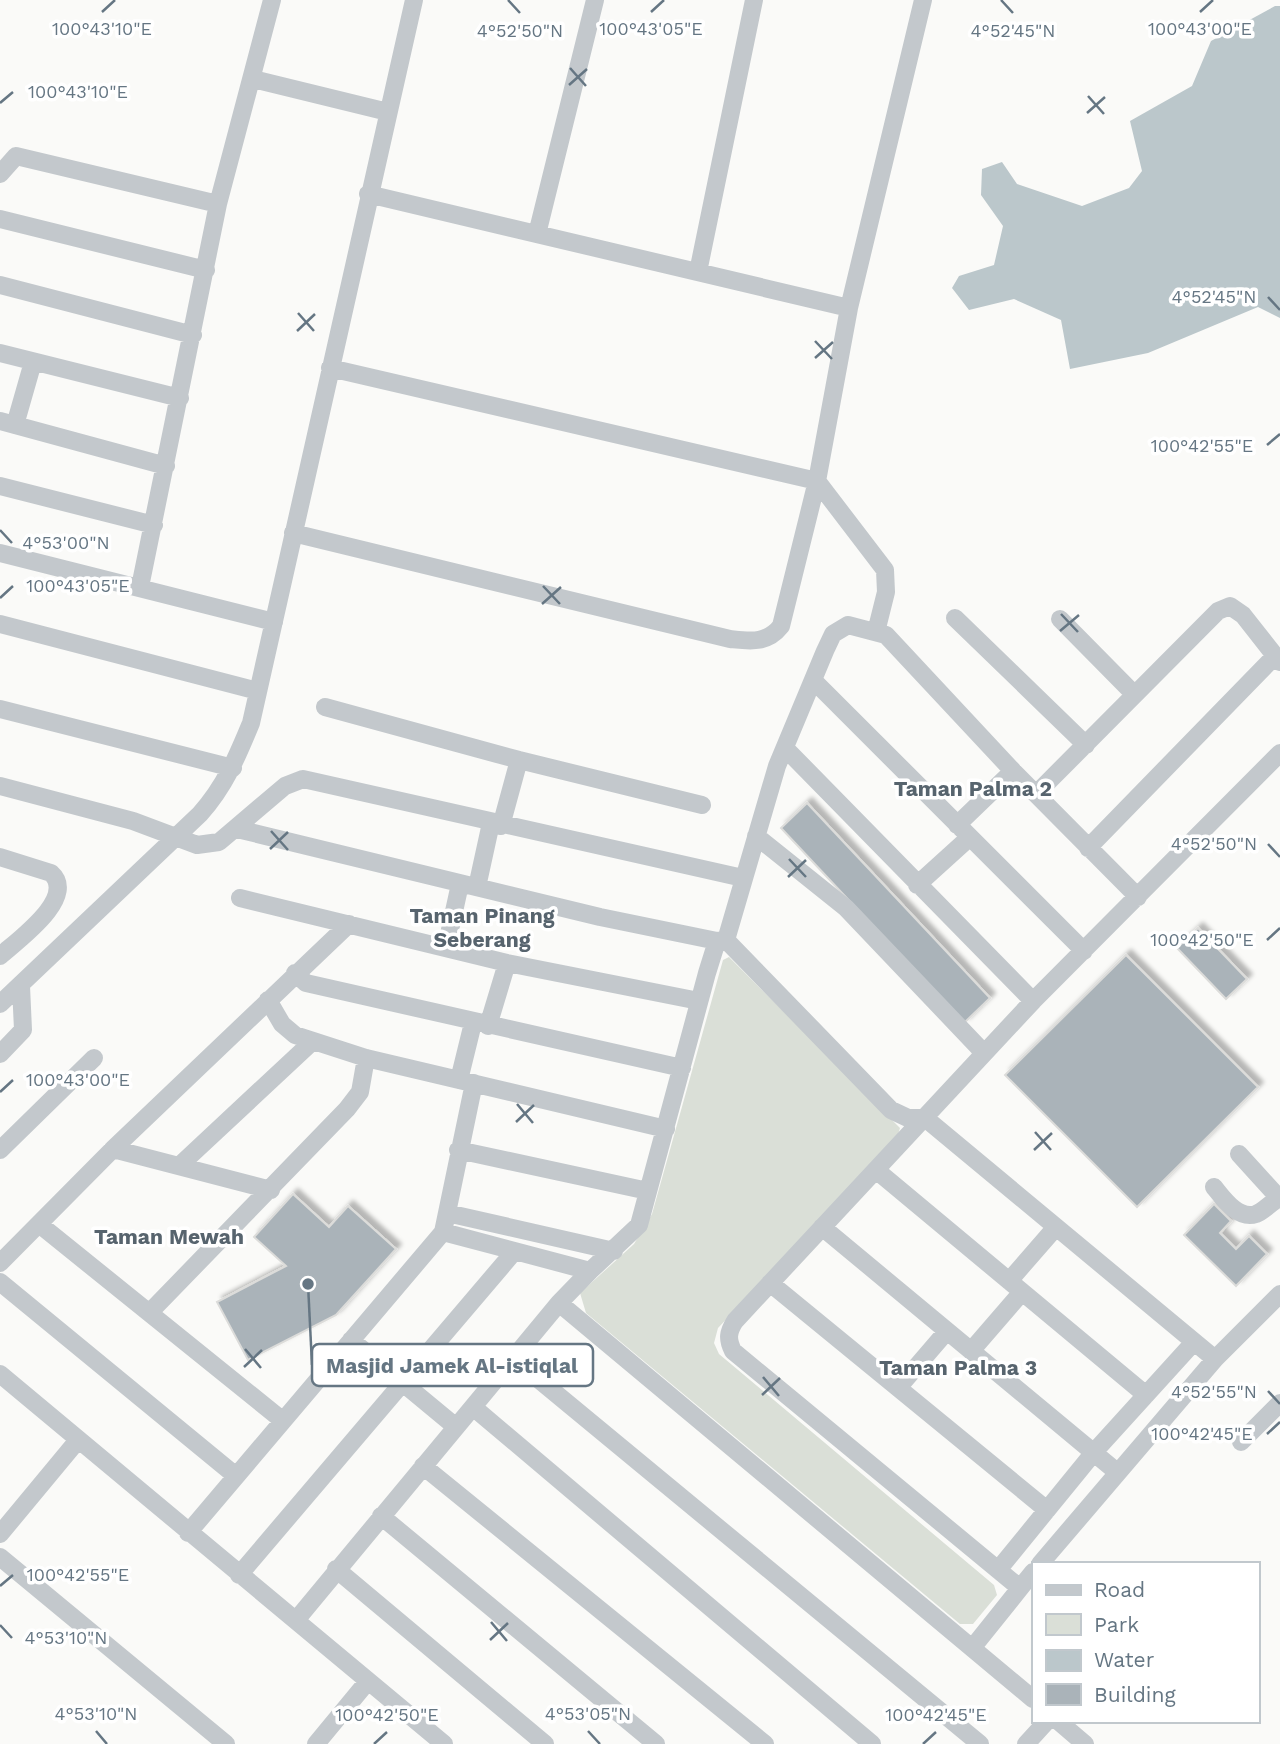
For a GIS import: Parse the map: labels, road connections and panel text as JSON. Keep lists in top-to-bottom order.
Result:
{
  "districts": [
    "Taman Palma 2",
    "Taman Pinang Seberang",
    "Taman Mewah",
    "Taman Palma 3"
  ],
  "places": ["Masjid Jamek Al-istiqlal"],
  "legend": [
    "Road",
    "Park",
    "Water",
    "Building"
  ],
  "coordinates": [
    "100°43'10\"E",
    "100°43'05\"E",
    "100°43'00\"E",
    "4°52'50\"N",
    "4°52'45\"N",
    "100°42'55\"E",
    "4°53'00\"N",
    "100°42'50\"E",
    "4°52'55\"N",
    "100°42'45\"E",
    "4°53'10\"N",
    "4°53'05\"N"
  ]
}
